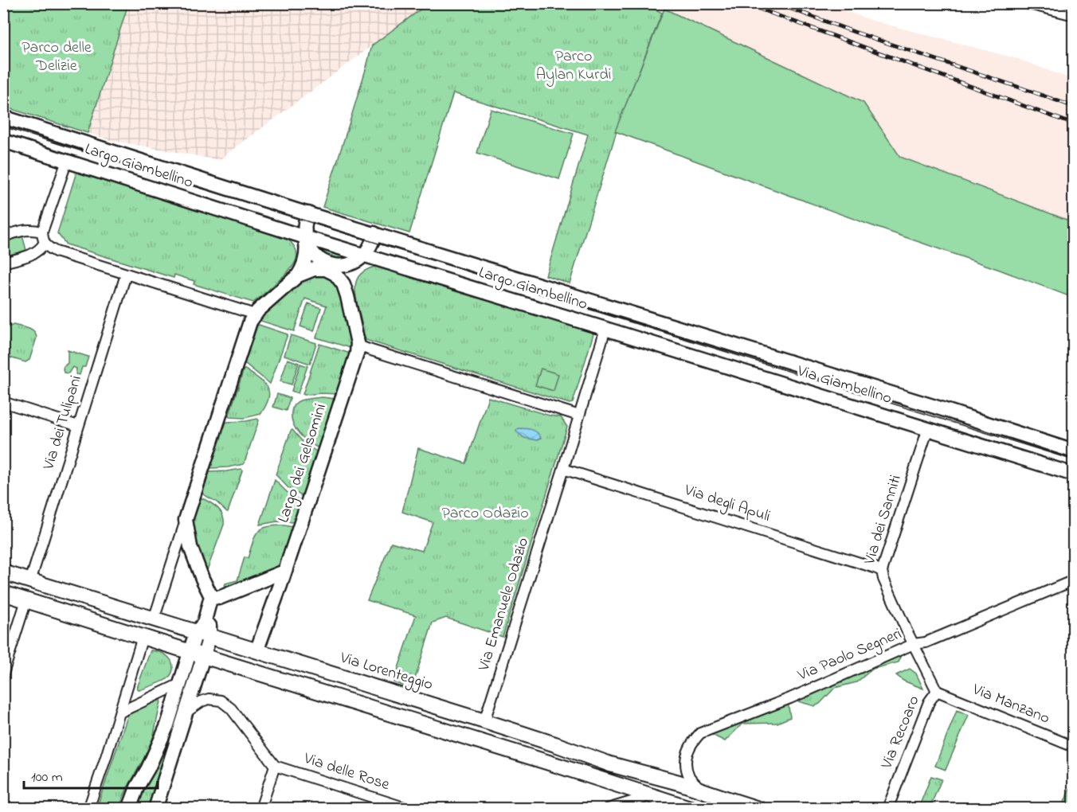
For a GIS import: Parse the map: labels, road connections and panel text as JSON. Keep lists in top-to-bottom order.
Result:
{
  "streets": {
    "main road": ["Via Lorenteggio"],
    "street": [
      "Largo Giambellino",
      "Via Giambellino",
      "Via dei Tulipani",
      "Largo dei Gelsomini",
      "Via degli Apuli",
      "Via dei Sanniti",
      "Via Emanuele Odazio",
      "Via Paolo Segneri",
      "Via Manzano",
      "Via Recoaro",
      "Via delle Rose"
    ]
  },
  "crossings": [
    ["Largo Giambellino", "Via Giambellino"],
    ["Largo Giambellino", "Largo dei Gelsomini"],
    ["Via Giambellino", "Via dei Sanniti"],
    ["Via dei Tulipani", "Via Lorenteggio"],
    ["Largo dei Gelsomini", "Via Lorenteggio"],
    ["Via degli Apuli", "Via dei Sanniti"],
    ["Via degli Apuli", "Via Emanuele Odazio"],
    ["Via dei Sanniti", "Via Paolo Segneri"],
    ["Via dei Sanniti", "Via Recoaro"],
    ["Via Emanuele Odazio", "Via Lorenteggio"],
    ["Via Paolo Segneri", "Via Lorenteggio"],
    ["Via Paolo Segneri", "Via Recoaro"],
    ["Via Manzano", "Via Recoaro"]
  ],
  "parks": ["Parco delle Delizie", "Parco Aylan Kurdi", "Parco Odazio"],
  "scale_bar": "100 m"
}
